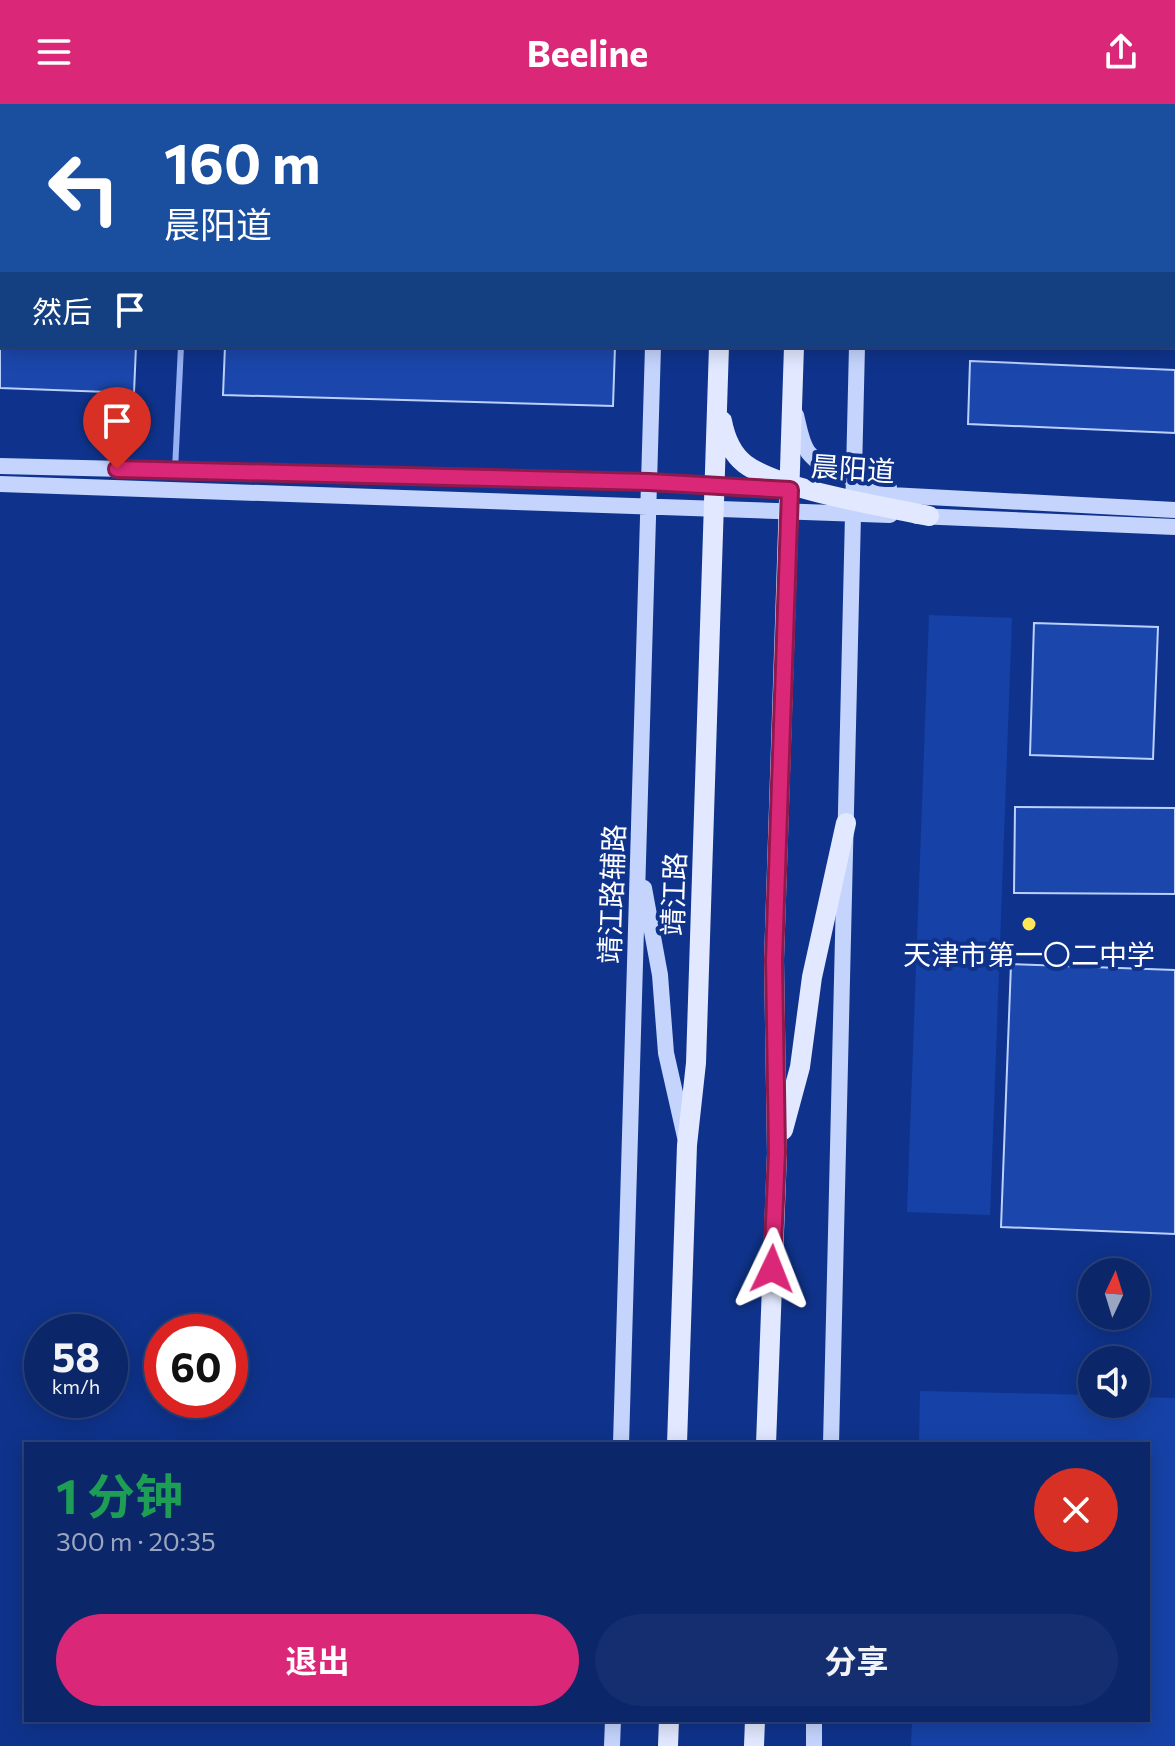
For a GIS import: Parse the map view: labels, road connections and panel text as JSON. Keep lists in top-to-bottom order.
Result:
{
  "streets": {
    "main road": ["靖江路"],
    "street": ["晨阳道", "靖江路辅路"]
  },
  "crossings": [
    ["晨阳道", "靖江路辅路"],
    ["晨阳道", "靖江路"]
  ],
  "places": ["天津市第一〇二中学"],
  "north": "top",
  "page": {
    "header": "Beeline",
    "turn": ["160 m", "晨阳道"],
    "then": "然后",
    "speed": "58 km/h",
    "limit": "60",
    "heading": ["1 分钟", "300 m · 20:35"],
    "buttons": ["退出", "分享"]
  }
}
